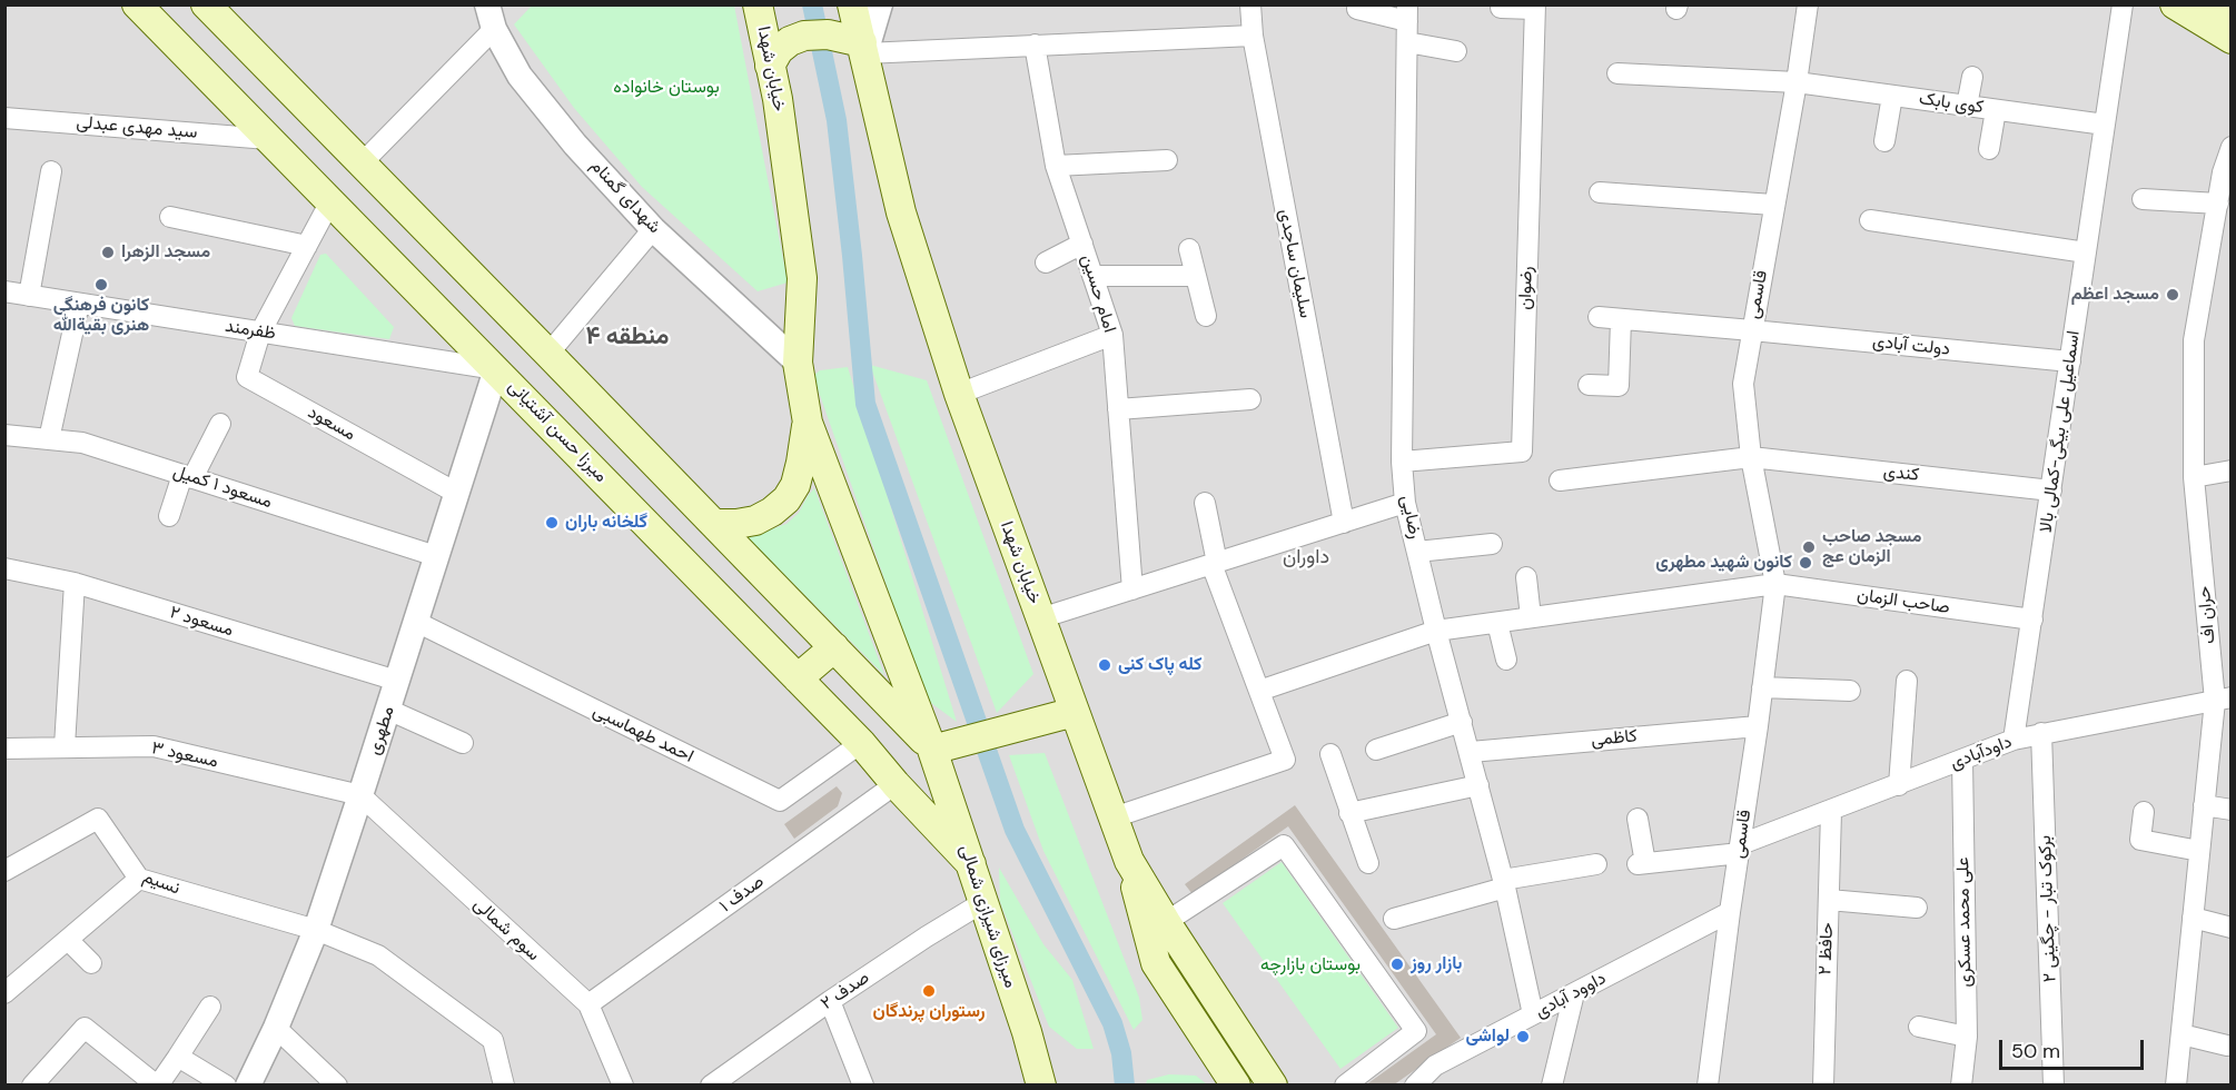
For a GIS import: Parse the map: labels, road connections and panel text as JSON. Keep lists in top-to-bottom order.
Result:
{
  "streets": {
    "main road": ["خیابان شهدا", "میرزا حسن آشتیانی", "میرزای شیرازی شمالی"],
    "street": [
      "کوی بابک",
      "سید مهدی عبدلی",
      "شهدای گمنام",
      "سلیمان ساجدی",
      "رضوان",
      "امام حسین",
      "قاسمی",
      "ظفرمند",
      "دولت آبادی",
      "مسعود",
      "اسماعیل علی بیگی-کمالی بالا",
      "کندی",
      "مسعود ۱ کمیل",
      "رضایی",
      "صاحب الزمان",
      "حران اف",
      "مسعود ۲",
      "مطهری",
      "احمد طهماسبی",
      "کاظمی",
      "داودآبادی",
      "مسعود ۳",
      "نسیم",
      "صدف ۱",
      "برکوک تبار - چگینی ۲",
      "علی محمد عسکری",
      "سوم شمالی",
      "حافظ ۲",
      "صدف ۲",
      "داوود آبادی"
    ]
  },
  "crossings": [
    ["خیابان شهدا", "شهدای گمنام"],
    ["خیابان شهدا", "میرزای شیرازی شمالی"],
    ["کوی بابک", "قاسمی"],
    ["کوی بابک", "اسماعیل علی بیگی-کمالی بالا"],
    ["سید مهدی عبدلی", "میرزا حسن آشتیانی"],
    ["رضوان", "رضایی"],
    ["قاسمی", "دولت آبادی"],
    ["قاسمی", "کندی"],
    ["قاسمی", "صاحب الزمان"],
    ["قاسمی", "کاظمی"],
    ["قاسمی", "داودآبادی"],
    ["قاسمی", "داوود آبادی"],
    ["ظفرمند", "مسعود"],
    ["ظفرمند", "میرزا حسن آشتیانی"],
    ["ظفرمند", "مطهری"],
    ["دولت آبادی", "اسماعیل علی بیگی-کمالی بالا"],
    ["مسعود", "مطهری"],
    ["میرزا حسن آشتیانی", "مطهری"],
    ["میرزا حسن آشتیانی", "احمد طهماسبی"],
    ["میرزا حسن آشتیانی", "صدف ۱"],
    ["میرزا حسن آشتیانی", "میرزای شیرازی شمالی"],
    ["اسماعیل علی بیگی-کمالی بالا", "کندی"],
    ["اسماعیل علی بیگی-کمالی بالا", "صاحب الزمان"],
    ["اسماعیل علی بیگی-کمالی بالا", "داودآبادی"],
    ["مسعود ۱ کمیل", "مطهری"],
    ["رضایی", "کاظمی"],
    ["رضایی", "داوود آبادی"],
    ["حران اف", "داودآبادی"],
    ["مسعود ۲", "مطهری"],
    ["مطهری", "احمد طهماسبی"],
    ["مطهری", "مسعود ۳"],
    ["مطهری", "نسیم"],
    ["مطهری", "سوم شمالی"],
    ["داودآبادی", "برکوک تبار - چگینی ۲"],
    ["داودآبادی", "علی محمد عسکری"],
    ["داودآبادی", "حافظ ۲"],
    ["مسعود ۳", "سوم شمالی"],
    ["صدف ۱", "سوم شمالی"],
    ["میرزای شیرازی شمالی", "صدف ۲"]
  ],
  "districts": ["منطقه ۴", "داوران"],
  "parks": ["بوستان خانواده", "بوستان بازارچه"],
  "places": [
    "مسجد الزهرا",
    "کانون فرهنگی هنری بقیةالله",
    "مسجد اعظم",
    "گلخانه باران",
    "مسجد صاحب الزمان عج",
    "کانون شهید مطهری",
    "کله پاک کنی",
    "بازار روز",
    "رستوران پرندگان",
    "لواشی"
  ],
  "scale_bar": "50 m"
}
